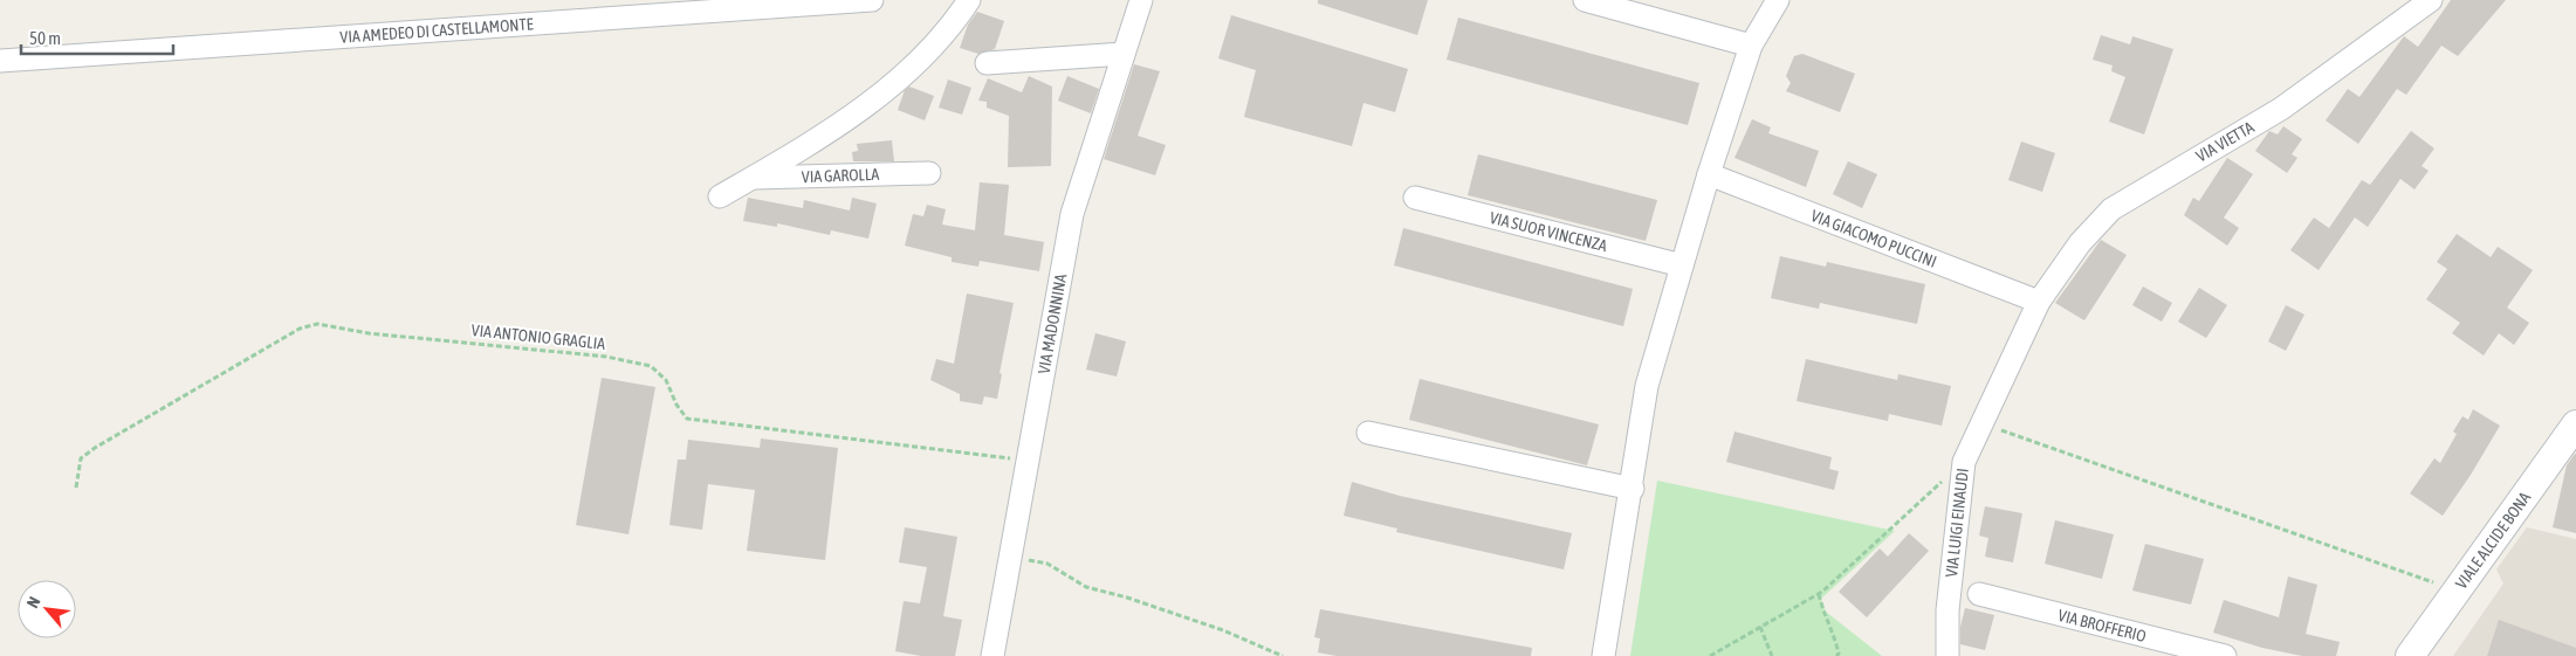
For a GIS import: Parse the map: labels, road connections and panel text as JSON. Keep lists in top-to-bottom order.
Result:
{
  "streets": {
    "street": [
      "VIA AMEDEO DI CASTELLAMONTE",
      "VIA VIETTA",
      "VIA GAROLLA",
      "VIA SUOR VINCENZA",
      "VIA GIACOMO PUCCINI",
      "VIA MADONNINA",
      "VIA LUIGI EINAUDI",
      "VIALE ALCIDE BONA",
      "VIA BROFFERIO"
    ],
    "path": ["VIA ANTONIO GRAGLIA"]
  },
  "crossings": [
    ["VIA VIETTA", "VIA GIACOMO PUCCINI"],
    ["VIA VIETTA", "VIA LUIGI EINAUDI"],
    ["VIA GIACOMO PUCCINI", "VIA LUIGI EINAUDI"],
    ["VIA MADONNINA", "VIA ANTONIO GRAGLIA"]
  ],
  "scale_bar": "50 m",
  "north": "top left"
}
